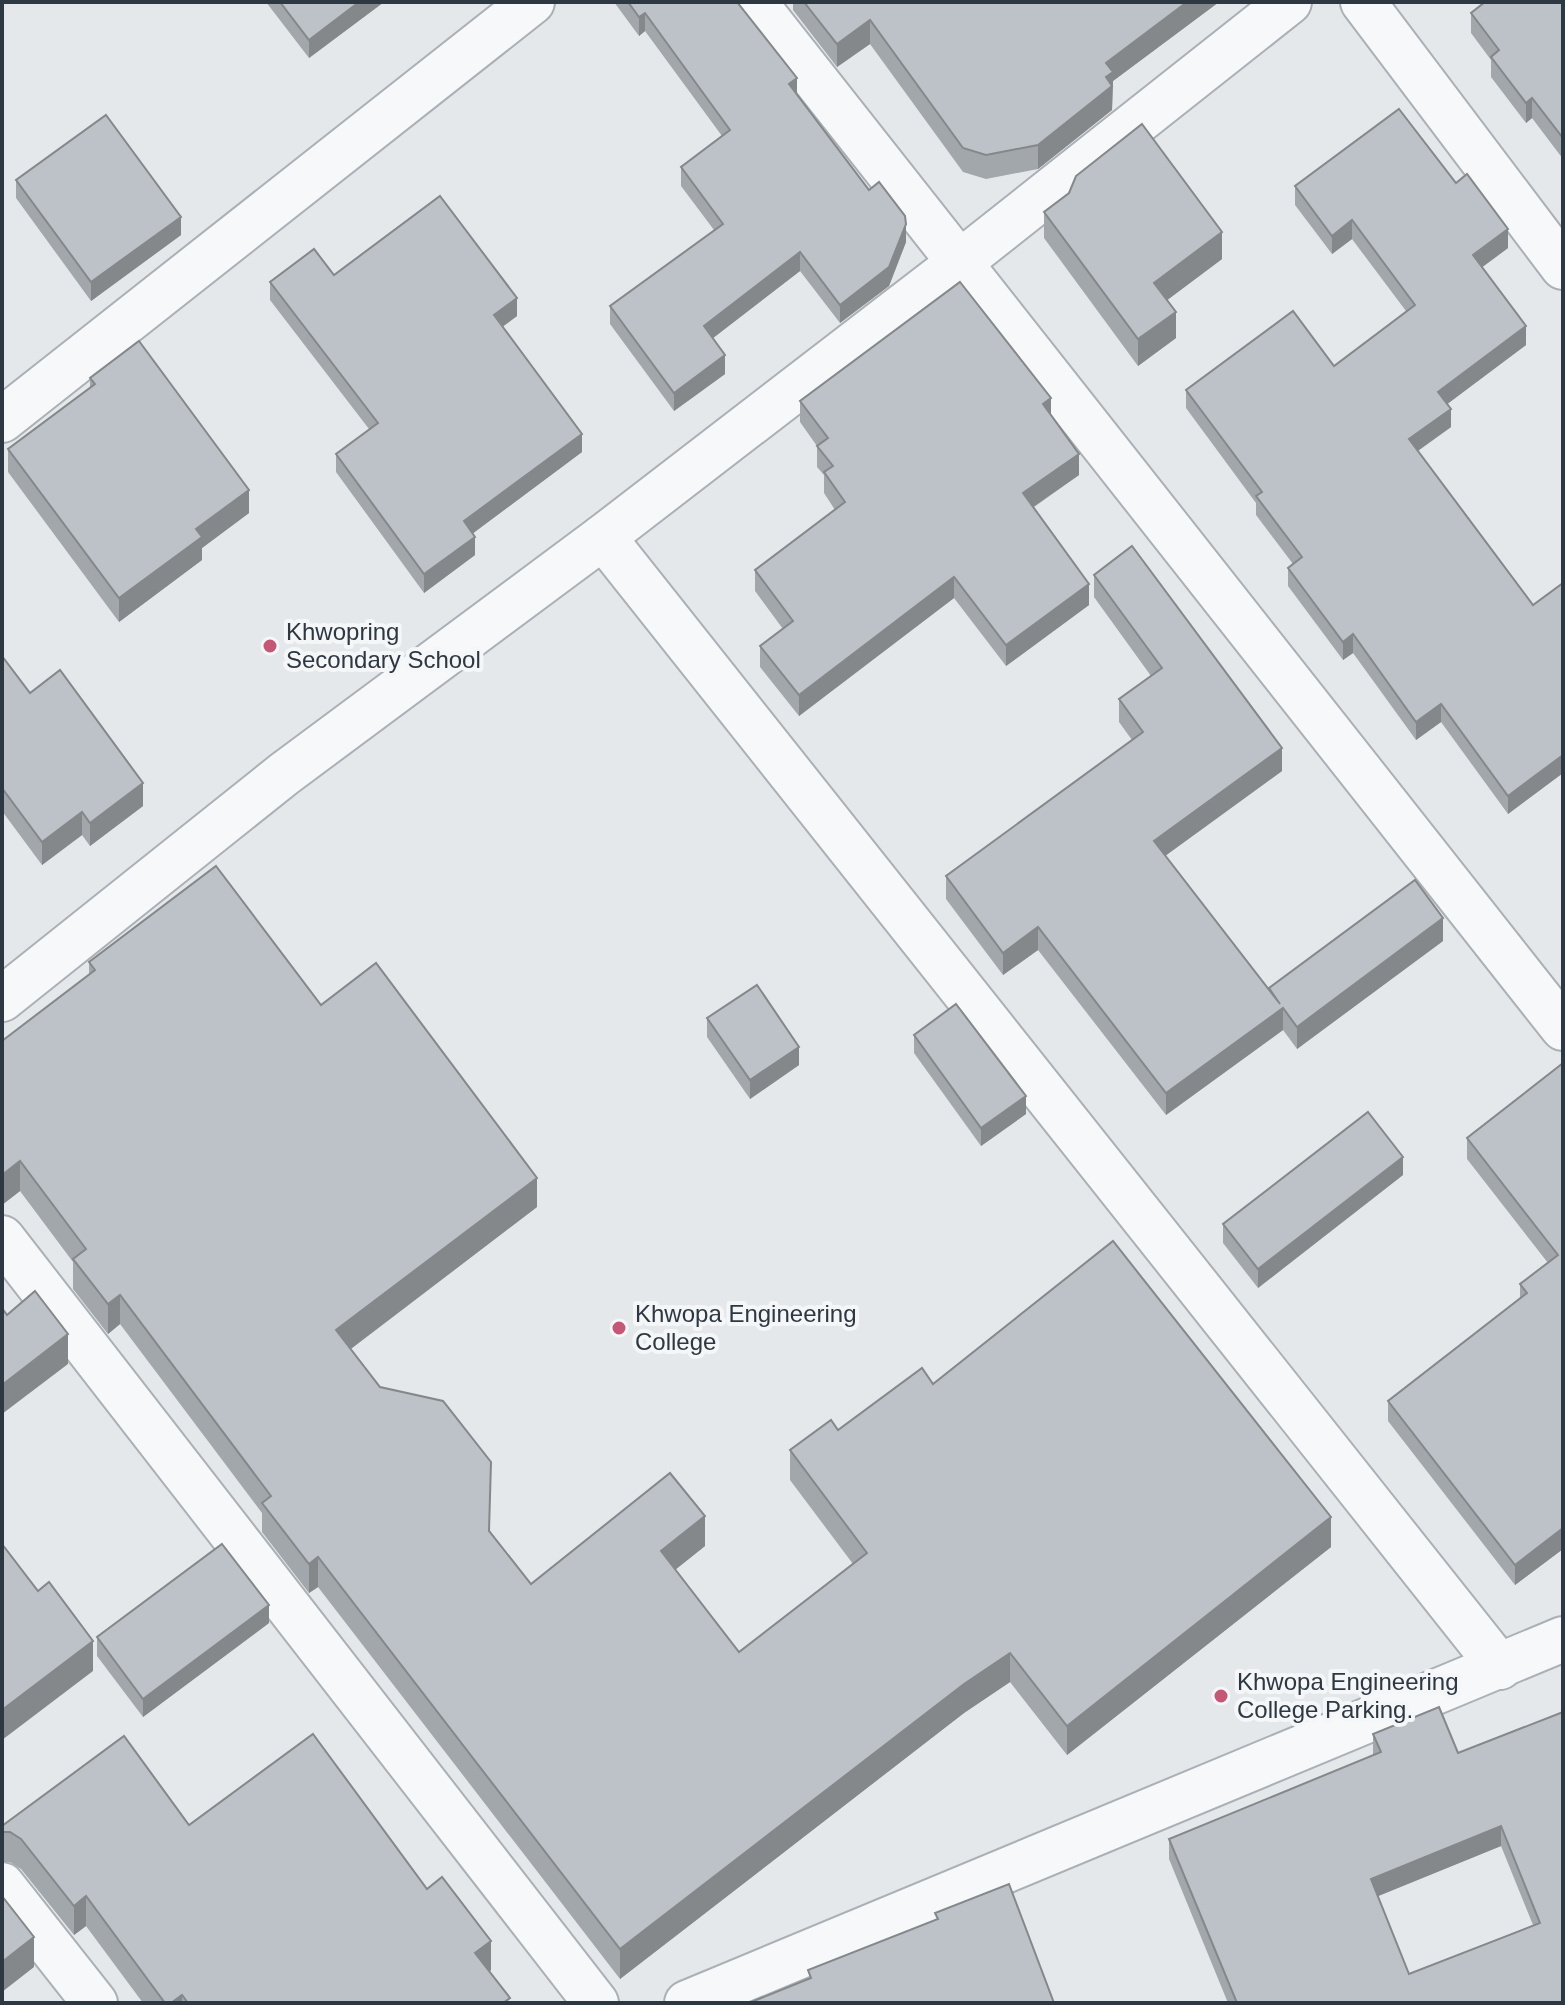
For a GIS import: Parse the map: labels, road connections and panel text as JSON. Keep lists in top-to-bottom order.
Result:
{
  "places": ["Khwopring Secondary School", "Khwopa Engineering College", "Khwopa Engineering College Parking."]
}
